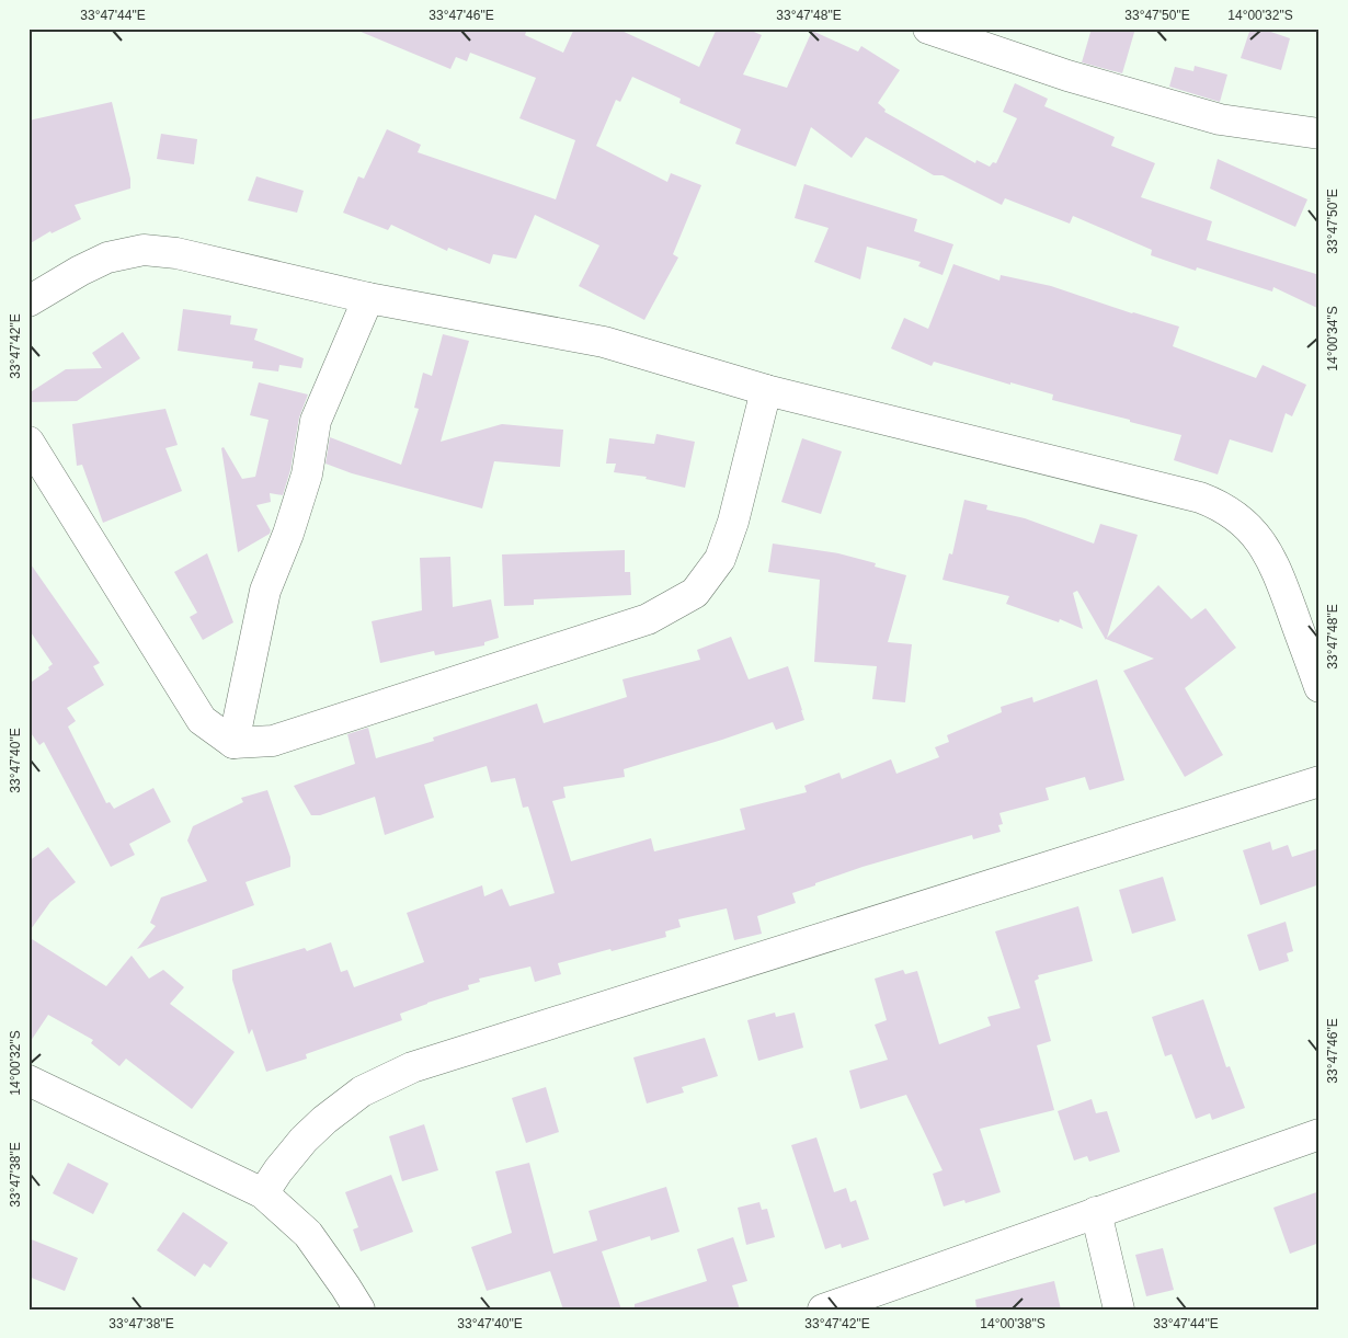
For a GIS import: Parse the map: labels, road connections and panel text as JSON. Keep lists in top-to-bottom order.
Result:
{
  "coordinates": [
    "33°47'44\"E",
    "33°47'46\"E",
    "33°47'48\"E",
    "33°47'50\"E",
    "14°00'32\"S",
    "14°00'34\"S",
    "33°47'42\"E",
    "33°47'40\"E",
    "33°47'38\"E",
    "14°00'38\"S"
  ]
}
